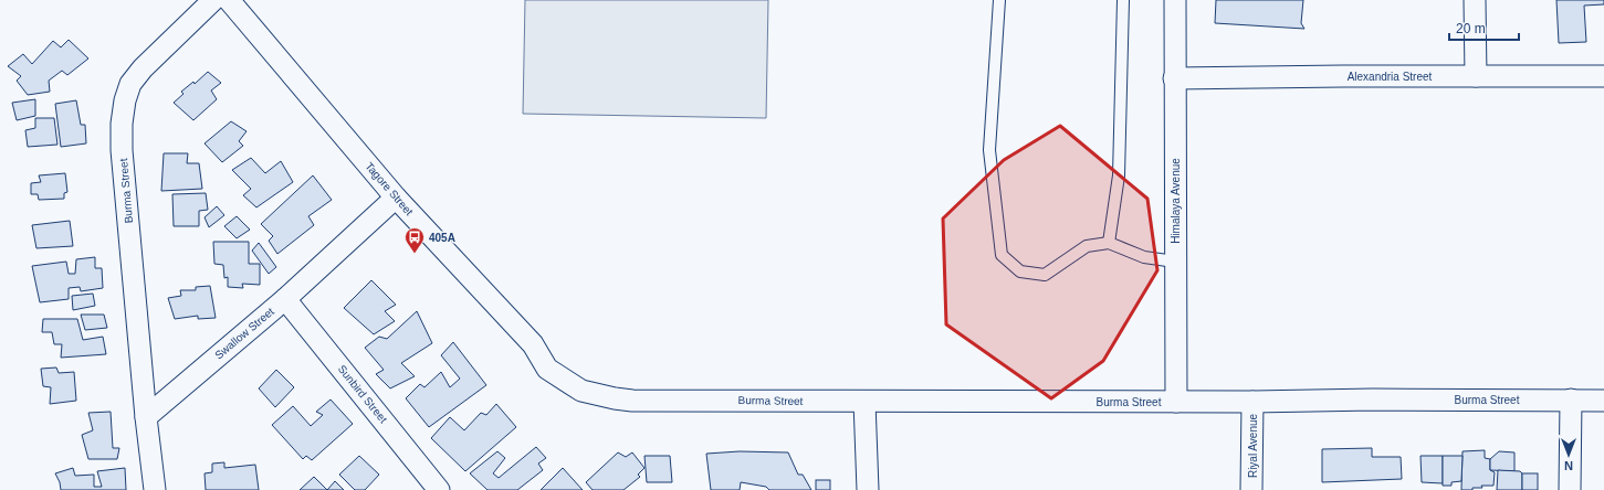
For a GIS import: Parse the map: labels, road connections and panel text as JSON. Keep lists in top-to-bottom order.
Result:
{
  "streets": {
    "street": [
      "Alexandria Street",
      "Tagore Street",
      "Burma Street",
      "Himalaya Avenue",
      "Swallow Street",
      "Sunbird Street",
      "Riyal Avenue"
    ]
  },
  "crossings": [
    ["Alexandria Street", "Himalaya Avenue"],
    ["Tagore Street", "Burma Street"],
    ["Tagore Street", "Swallow Street"],
    ["Burma Street", "Himalaya Avenue"],
    ["Burma Street", "Swallow Street"],
    ["Burma Street", "Riyal Avenue"],
    ["Swallow Street", "Sunbird Street"]
  ],
  "places": {
    "bus stop": ["405A"]
  },
  "scale_bar": "20 m",
  "north": "bottom"
}
